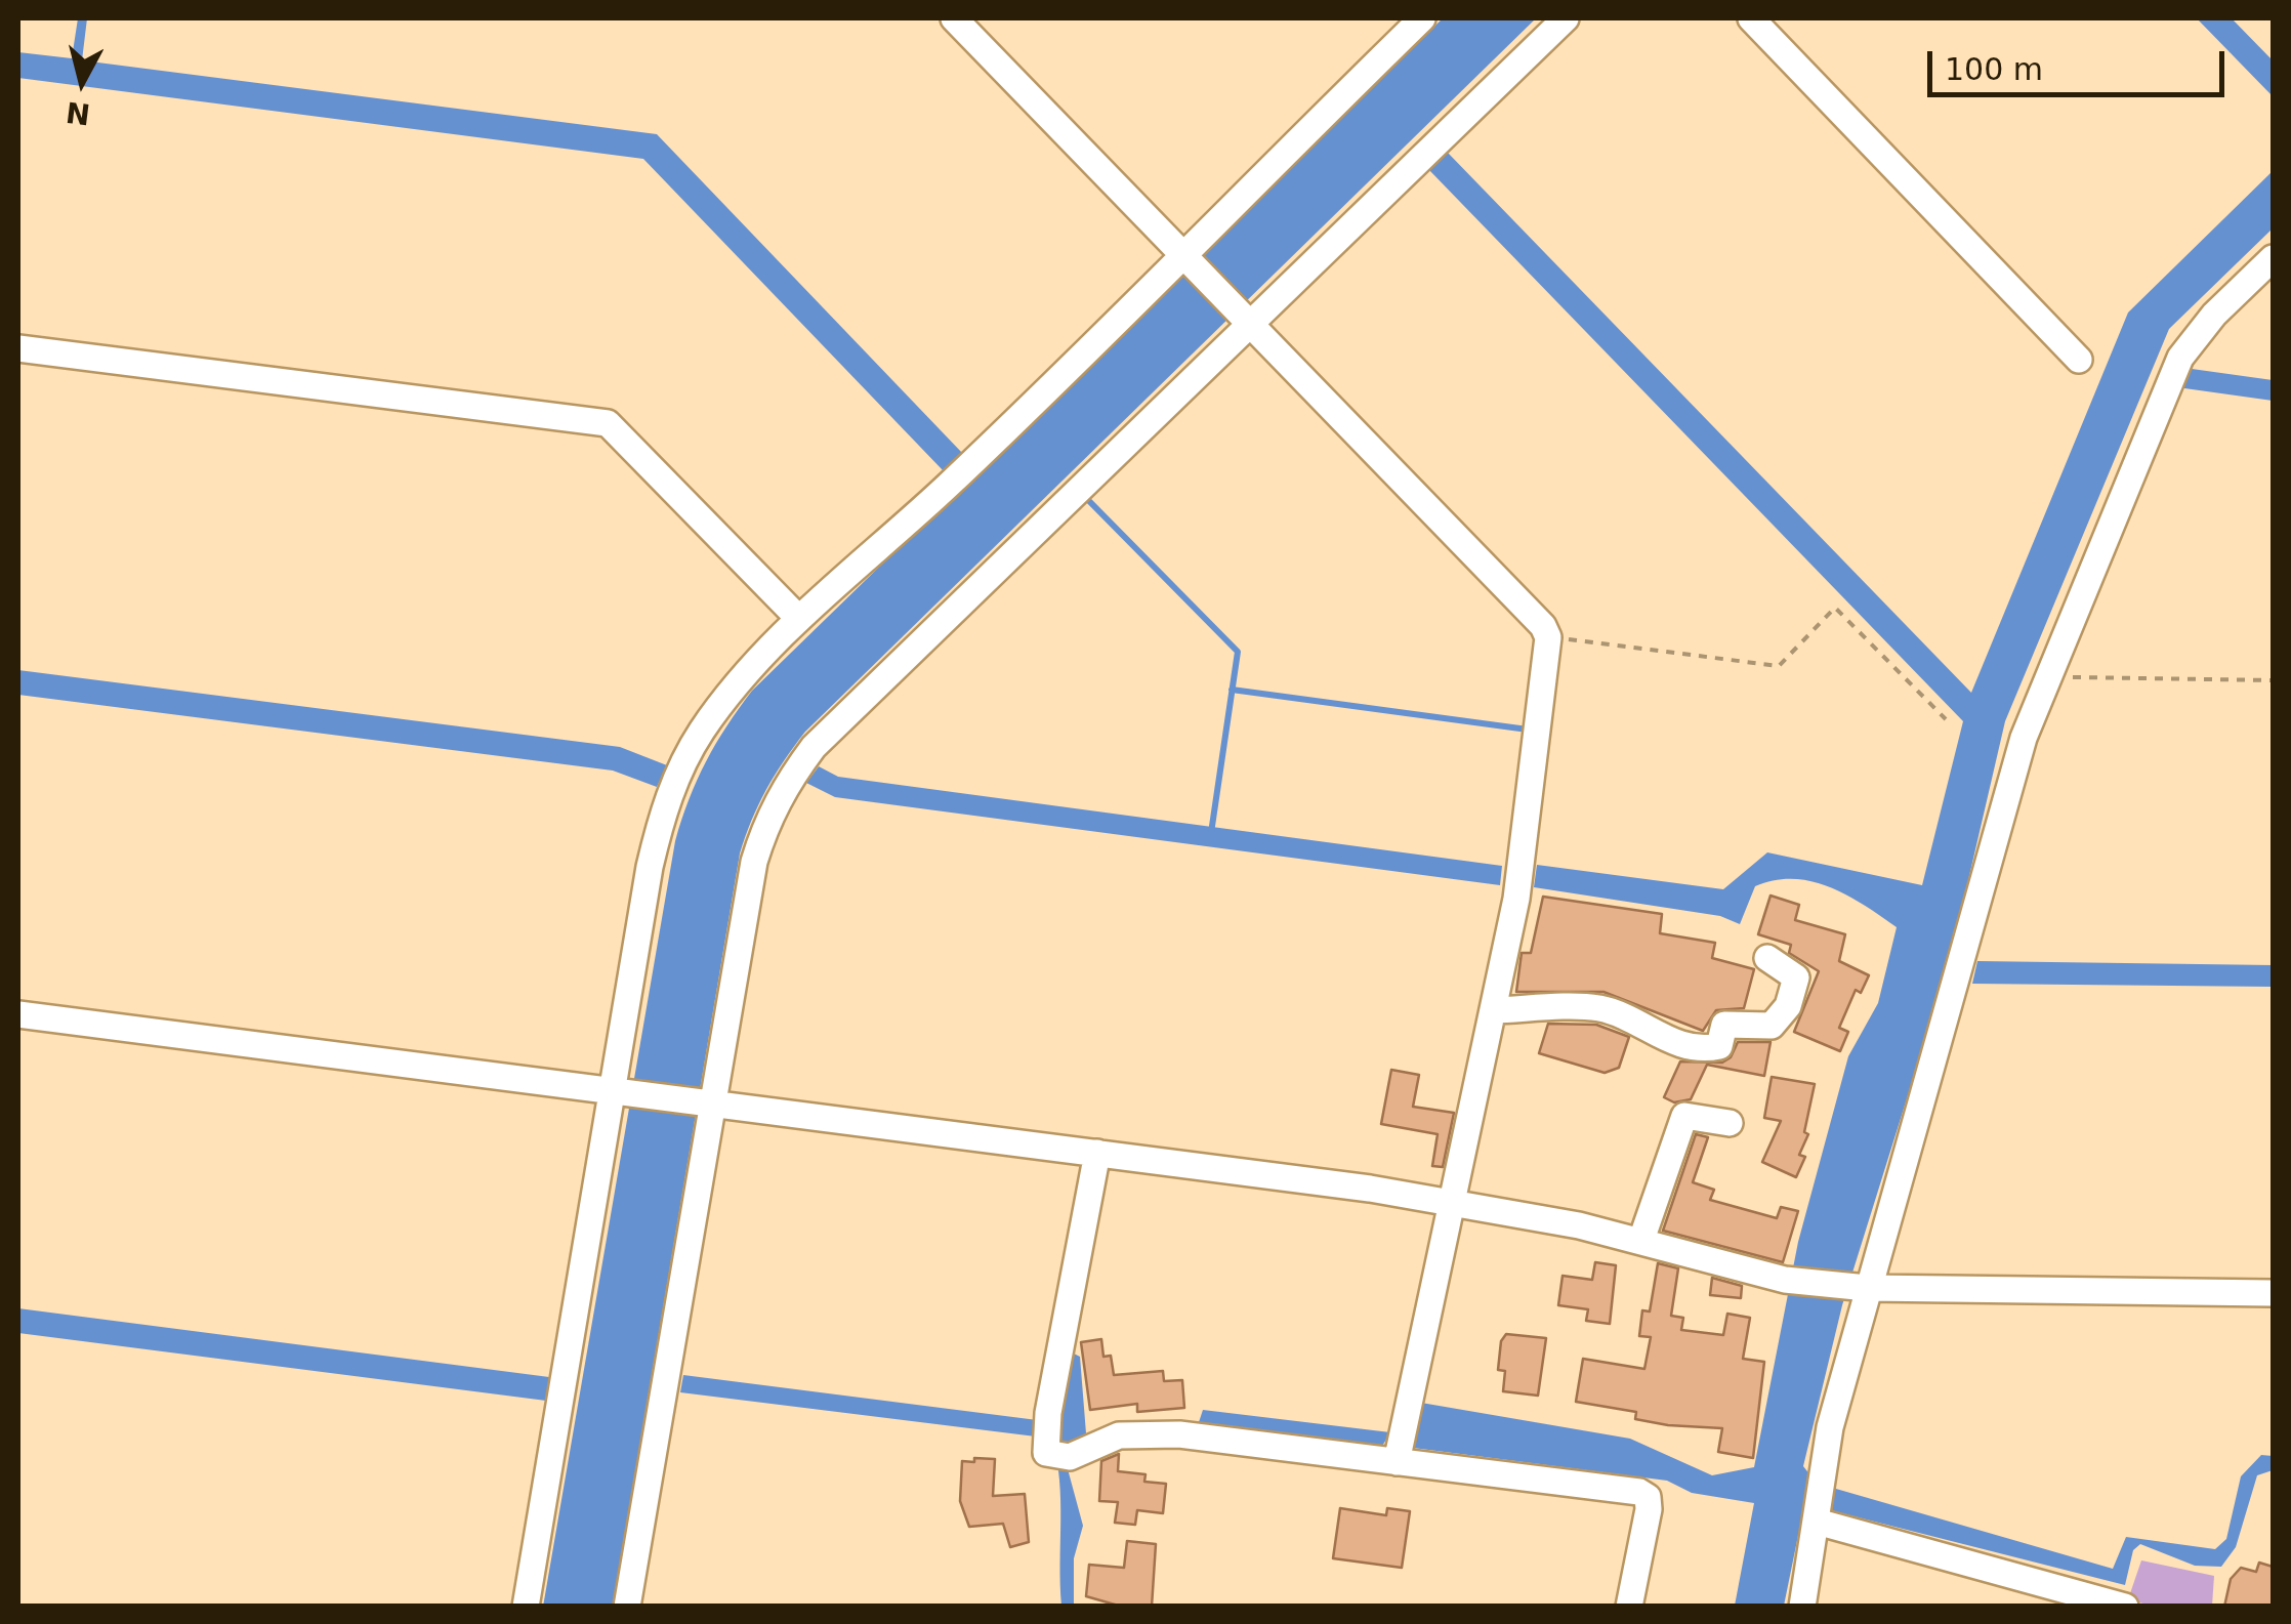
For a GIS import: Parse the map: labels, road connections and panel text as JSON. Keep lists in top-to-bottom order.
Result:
{
  "scale_bar": "100 m",
  "north": "bottom"
}
